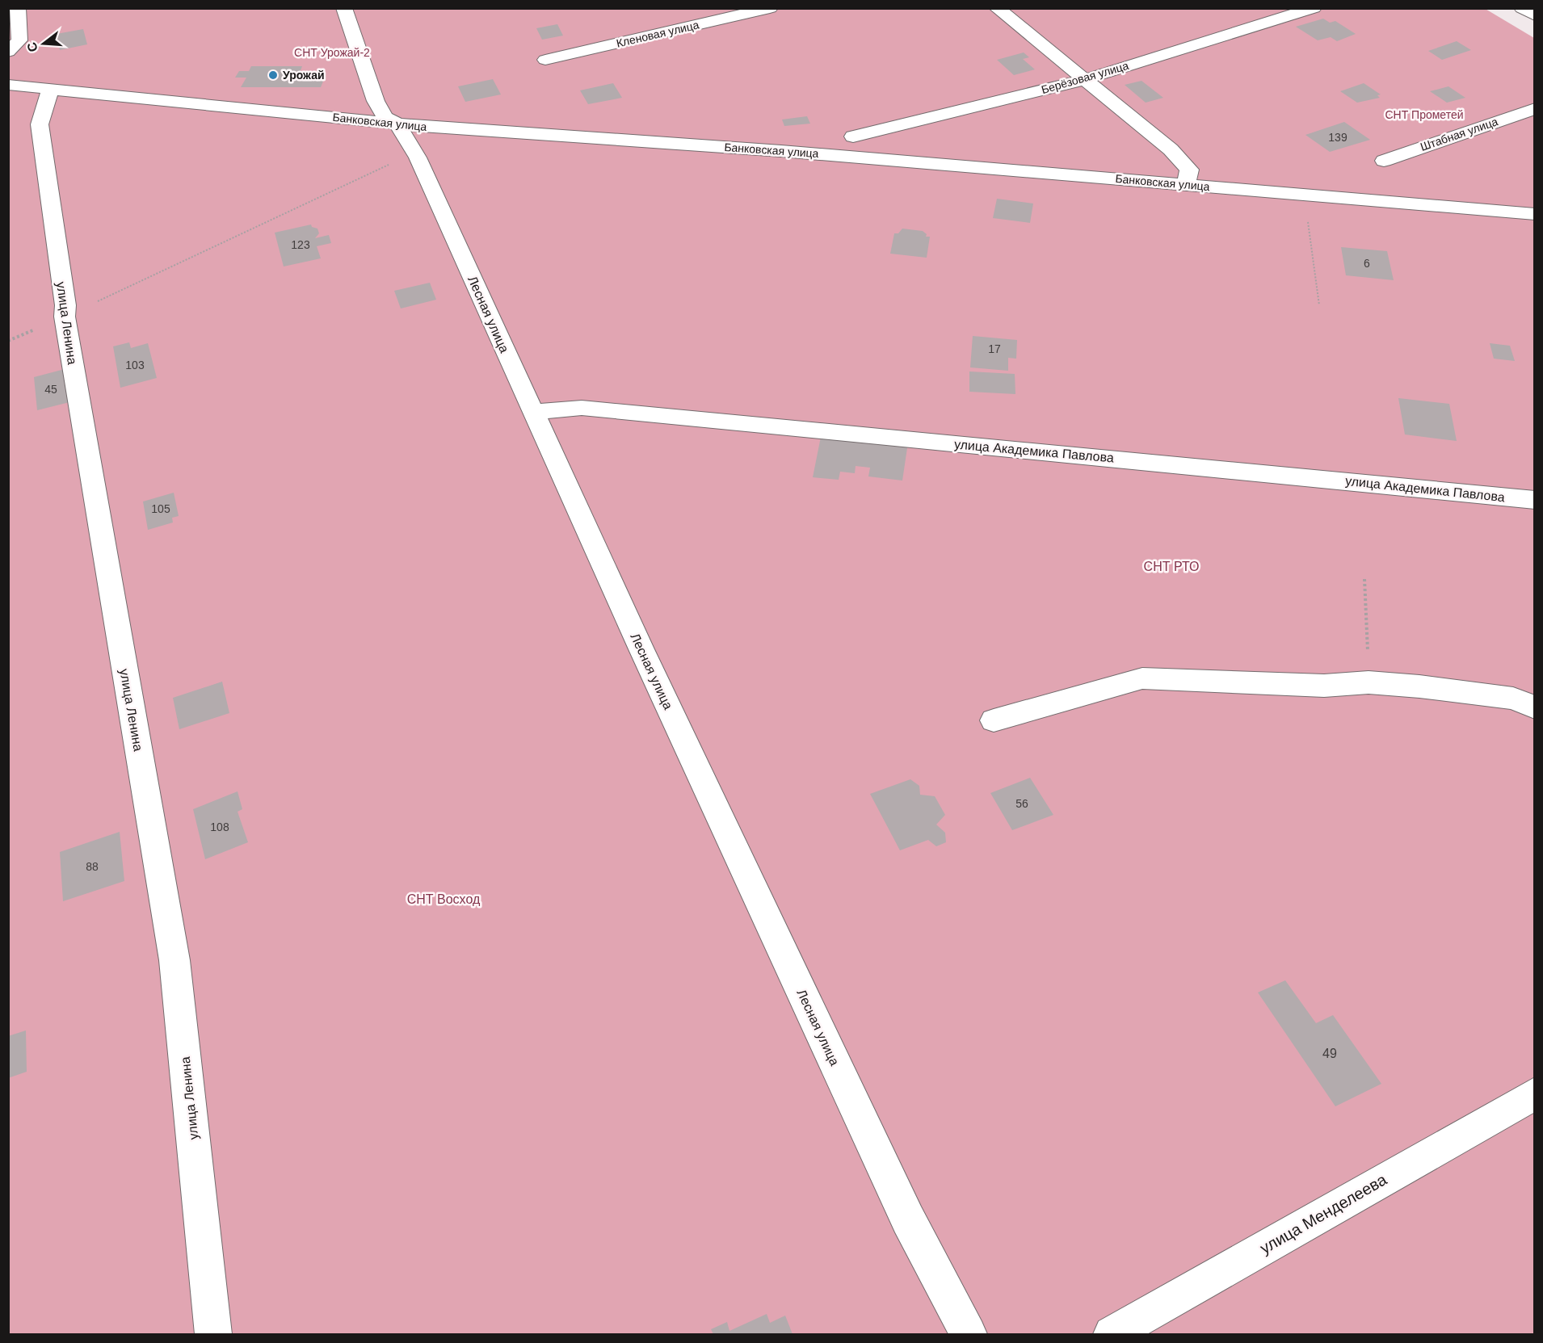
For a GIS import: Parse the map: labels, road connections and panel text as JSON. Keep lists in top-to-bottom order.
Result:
{
  "streets": {
    "street": [
      "Кленовая улица",
      "Берёзовая улица",
      "Банковская улица",
      "Штабная улица",
      "Лесная улица",
      "улица Ленина",
      "улица Академика Павлова",
      "улица Менделеева"
    ]
  },
  "crossings": [
    ["Банковская улица", "Лесная улица"],
    ["Банковская улица", "улица Ленина"],
    ["Лесная улица", "улица Академика Павлова"]
  ],
  "parks": [
    "СНТ Урожай-2",
    "СНТ Прометей",
    "СНТ РТО",
    "СНТ Восход"
  ],
  "places": ["Урожай"],
  "house_numbers": [
    "139",
    "123",
    "6",
    "17",
    "103",
    "45",
    "105",
    "56",
    "108",
    "88",
    "49"
  ],
  "north": "left"
}
